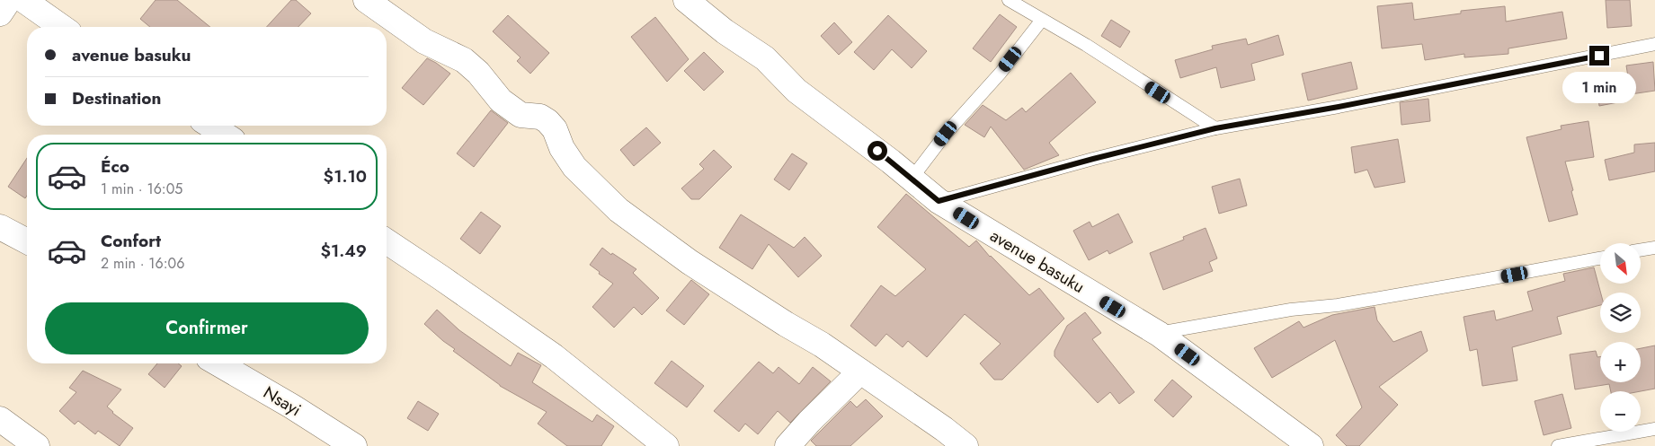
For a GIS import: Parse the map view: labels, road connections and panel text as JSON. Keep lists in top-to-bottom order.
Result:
{
  "streets": {
    "street": ["avenue basuku", "Nsayi"]
  },
  "north": "bottom right",
  "page": {
    "banner": ["avenue basuku", "Destination"],
    "bubble": "1 min",
    "list": [
      {
        "name": "Éco",
        "note": "1 min · 16:05",
        "value": "$1.10"
      },
      {
        "name": "Confort",
        "note": "2 min · 16:06",
        "value": "$1.49"
      }
    ],
    "map_buttons": ["+", "−"],
    "buttons": "Confirmer"
  }
}
